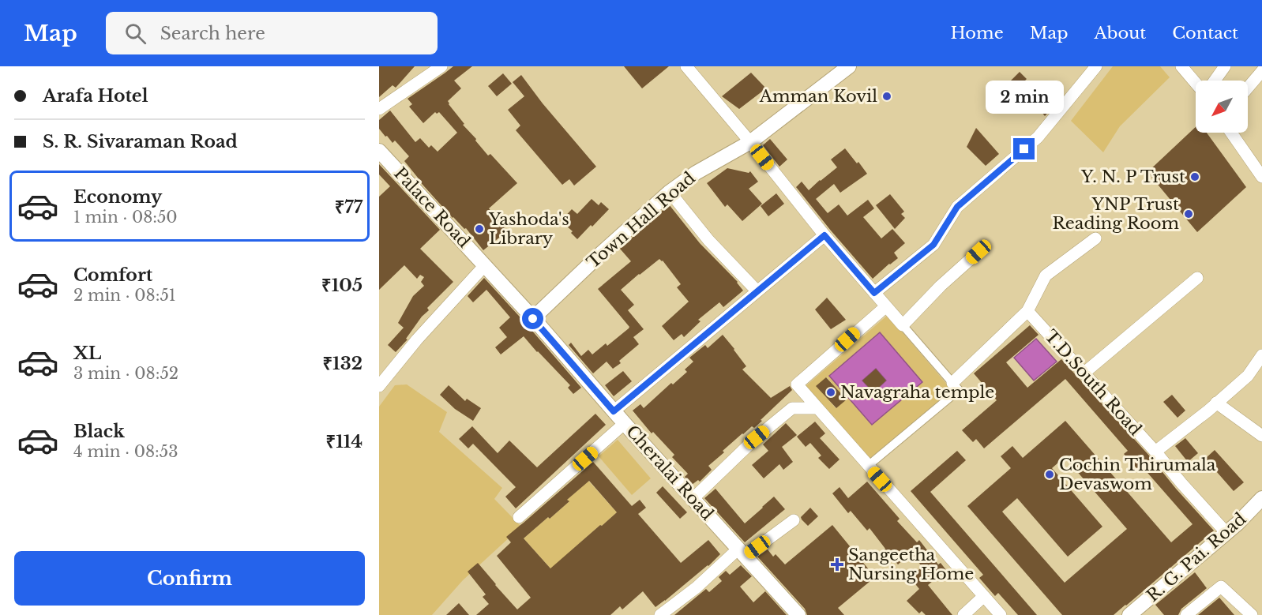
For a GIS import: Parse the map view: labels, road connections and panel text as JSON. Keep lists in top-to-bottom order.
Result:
{
  "streets": {
    "street": [
      "Palace Road",
      "Town Hall Road",
      "T.D.South Road",
      "Cheralai Road",
      "R. G. Pai. Road"
    ]
  },
  "crossings": [
    ["Palace Road", "Cheralai Road"],
    ["Town Hall Road", "Cheralai Road"],
    ["T.D.South Road", "R. G. Pai. Road"]
  ],
  "places": {
    "other": [
      "Amman Kovil",
      "Y. N. P Trust",
      "YNP Trust Reading Room",
      "Yashoda's Library",
      "Navagraha temple",
      "Cochin Thirumala Devaswom"
    ],
    "health": ["Sangeetha Nursing Home"]
  },
  "north": "bottom left",
  "page": {
    "header": "Map",
    "search": "Search here",
    "nav": [
      "Home",
      "Map",
      "About",
      "Contact"
    ],
    "banner": ["Arafa Hotel", "S. R. Sivaraman Road"],
    "bubble": "2 min",
    "list": [
      {
        "name": "Economy",
        "note": "1 min · 08:50",
        "value": "₹77"
      },
      {
        "name": "Comfort",
        "note": "2 min · 08:51",
        "value": "₹105"
      },
      {
        "name": "XL",
        "note": "3 min · 08:52",
        "value": "₹132"
      },
      {
        "name": "Black",
        "note": "4 min · 08:53",
        "value": "₹114"
      }
    ],
    "buttons": "Confirm"
  }
}
